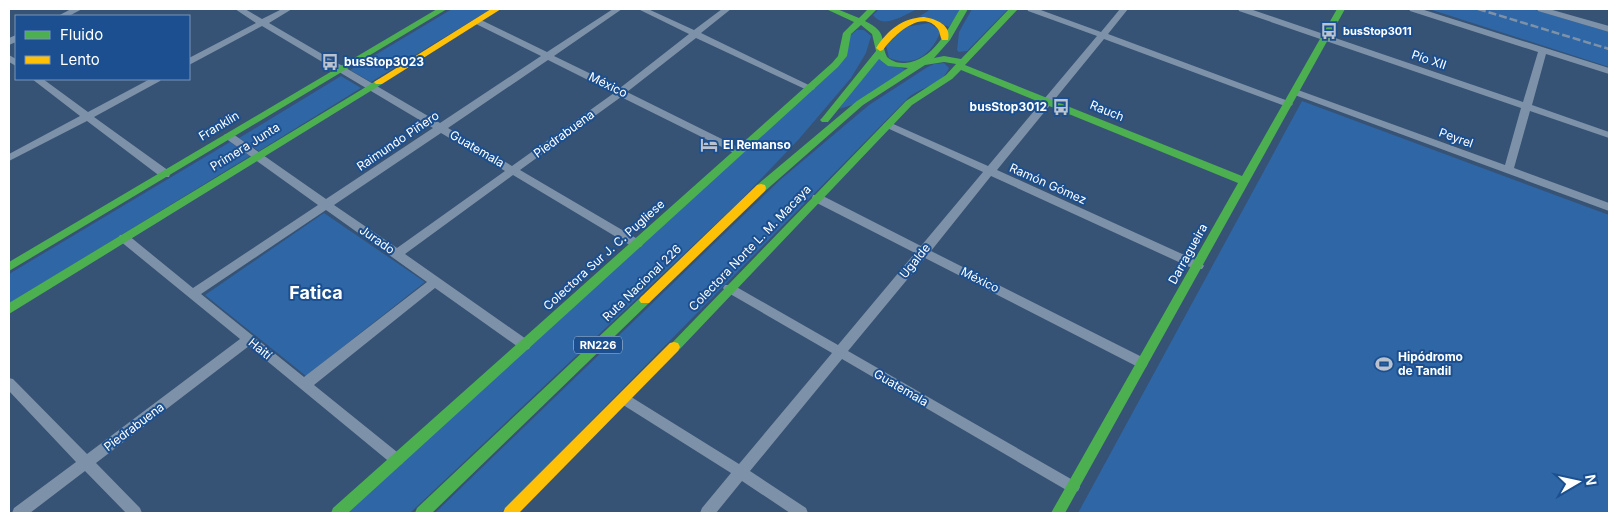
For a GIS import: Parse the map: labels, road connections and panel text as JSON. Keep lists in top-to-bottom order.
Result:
{
  "streets": {
    "main road": [
      "Rauch",
      "Franklin",
      "Primera Junta",
      "Colectora Norte L. M. Macaya",
      "Darragueira",
      "Colectora Sur J. C. Pugliese",
      "Ruta Nacional 226",
      "RN226"
    ],
    "street": [
      "Pío XII",
      "México",
      "Piedrabuena",
      "Peyrel",
      "Raimundo Piñero",
      "Guatemala",
      "Ramón Gómez",
      "Jurado",
      "Ugalde",
      "Haití"
    ]
  },
  "crossings": [
    ["Pío XII", "Darragueira"],
    ["México", "Piedrabuena"],
    ["México", "Raimundo Piñero"],
    ["México", "Primera Junta"],
    ["México", "Colectora Norte L. M. Macaya"],
    ["México", "Darragueira"],
    ["México", "Colectora Sur J. C. Pugliese"],
    ["México", "Ugalde"],
    ["Rauch", "Colectora Norte L. M. Macaya"],
    ["Rauch", "Darragueira"],
    ["Rauch", "Ugalde"],
    ["Franklin", "Guatemala"],
    ["Franklin", "Jurado"],
    ["Piedrabuena", "Guatemala"],
    ["Piedrabuena", "Jurado"],
    ["Piedrabuena", "Haití"],
    ["Peyrel", "Darragueira"],
    ["Raimundo Piñero", "Guatemala"],
    ["Raimundo Piñero", "Jurado"],
    ["Raimundo Piñero", "Haití"],
    ["Primera Junta", "Guatemala"],
    ["Primera Junta", "Jurado"],
    ["Primera Junta", "Haití"],
    ["Guatemala", "Colectora Norte L. M. Macaya"],
    ["Guatemala", "Darragueira"],
    ["Guatemala", "Colectora Sur J. C. Pugliese"],
    ["Guatemala", "Ugalde"],
    ["Ramón Gómez", "Colectora Norte L. M. Macaya"],
    ["Ramón Gómez", "Darragueira"],
    ["Ramón Gómez", "Ugalde"],
    ["Jurado", "Colectora Sur J. C. Pugliese"],
    ["Colectora Sur J. C. Pugliese", "Haití"]
  ],
  "districts": ["Fatica"],
  "places": {
    "bus stop": ["busStop3011", "busStop3023", "busStop3012"],
    "hotel": ["El Remanso"],
    "sports": ["Hipódromo de Tandil"]
  },
  "legend": ["Fluido", "Lento"],
  "north": "right"
}
